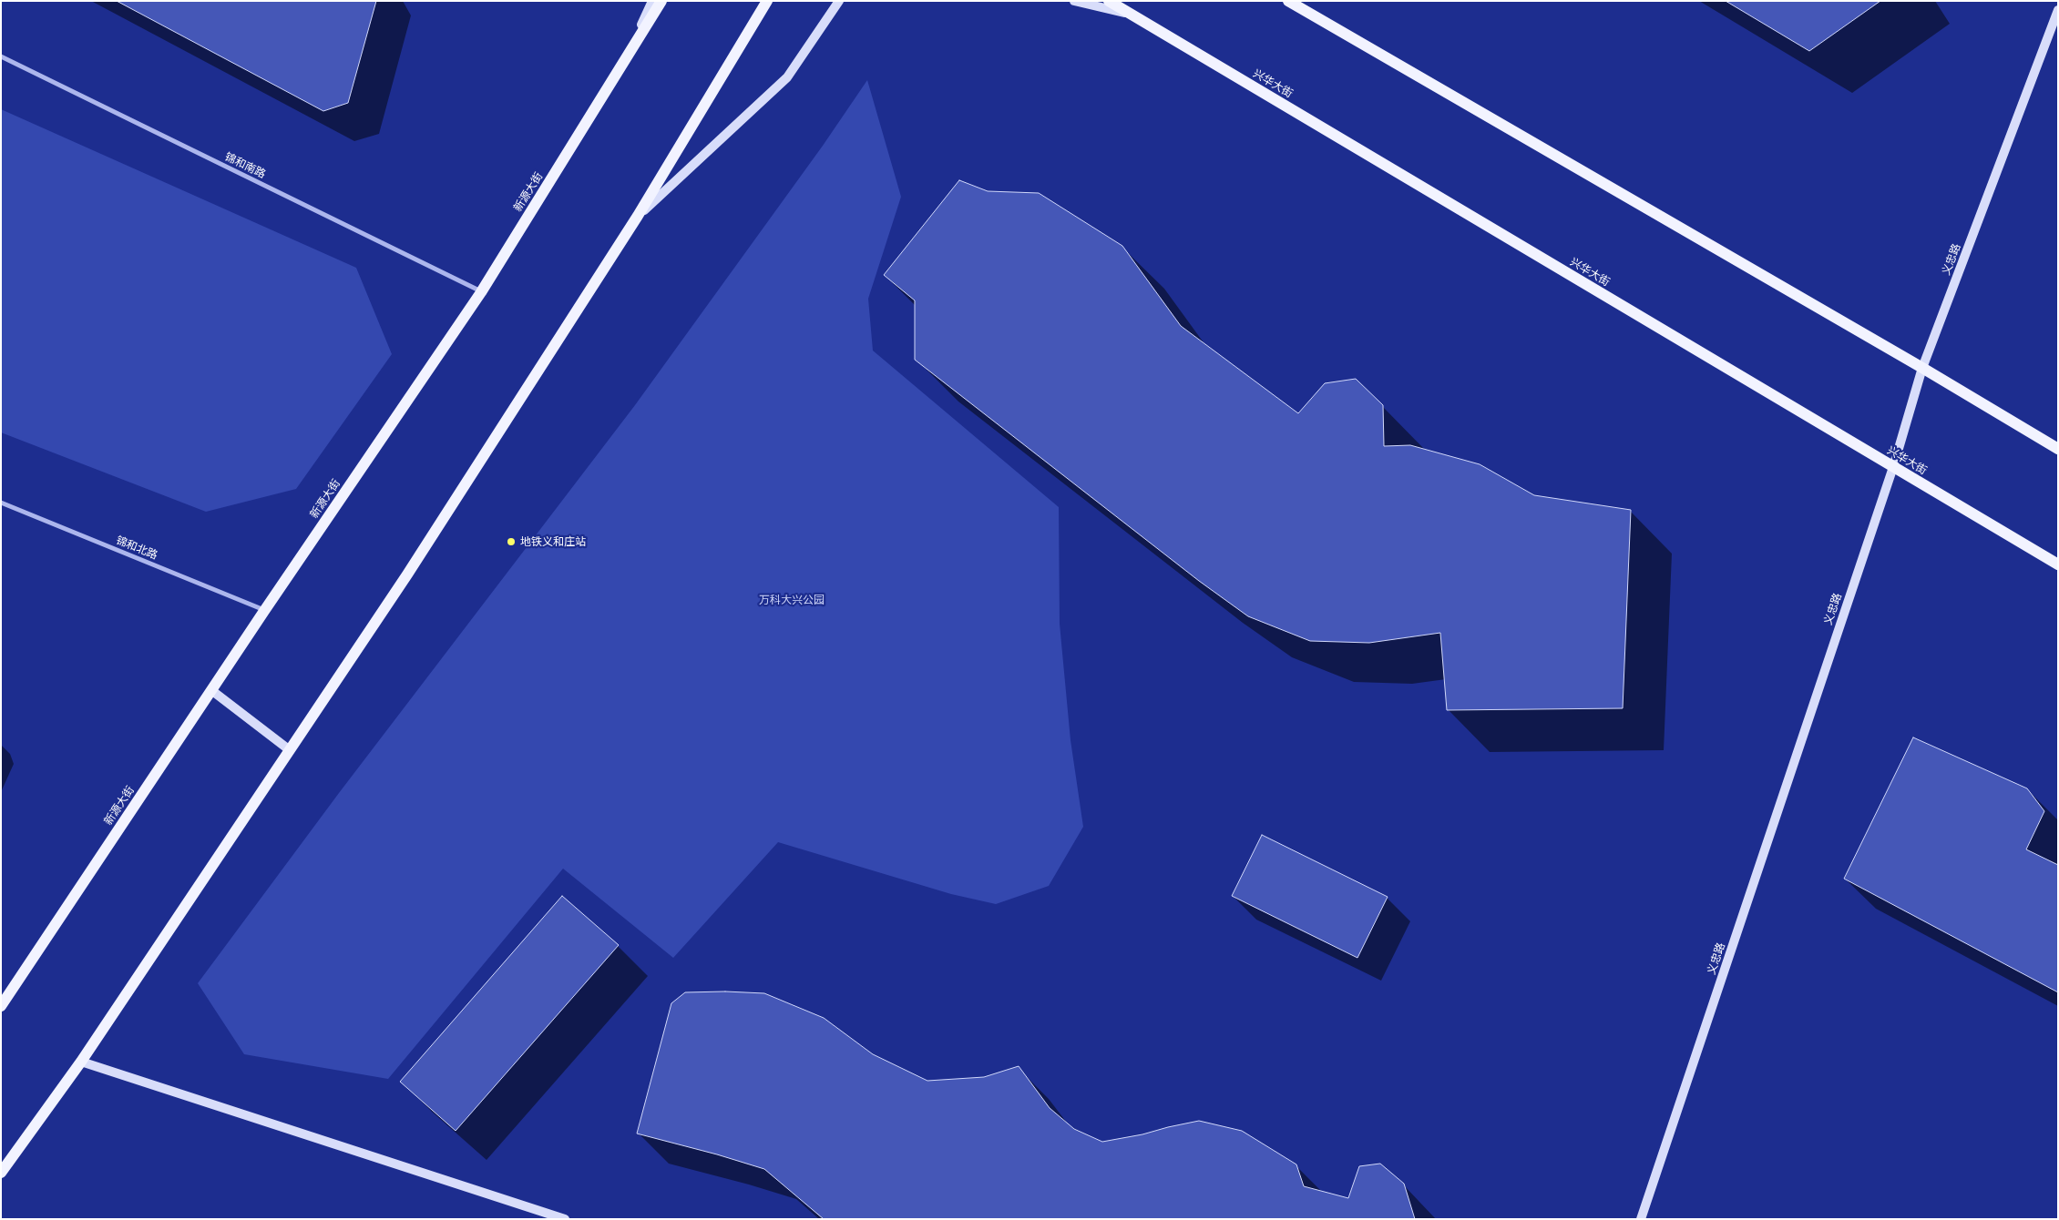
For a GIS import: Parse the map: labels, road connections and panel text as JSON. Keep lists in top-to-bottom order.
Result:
{
  "streets": {
    "main road": ["兴华大街", "新源大街"],
    "street": ["锦和南路", "义忠路", "锦和北路"]
  },
  "crossings": [
    ["兴华大街", "义忠路"],
    ["锦和南路", "新源大街"],
    ["新源大街", "锦和北路"]
  ],
  "parks": ["万科大兴公园"],
  "places": ["地铁义和庄站"]
}
